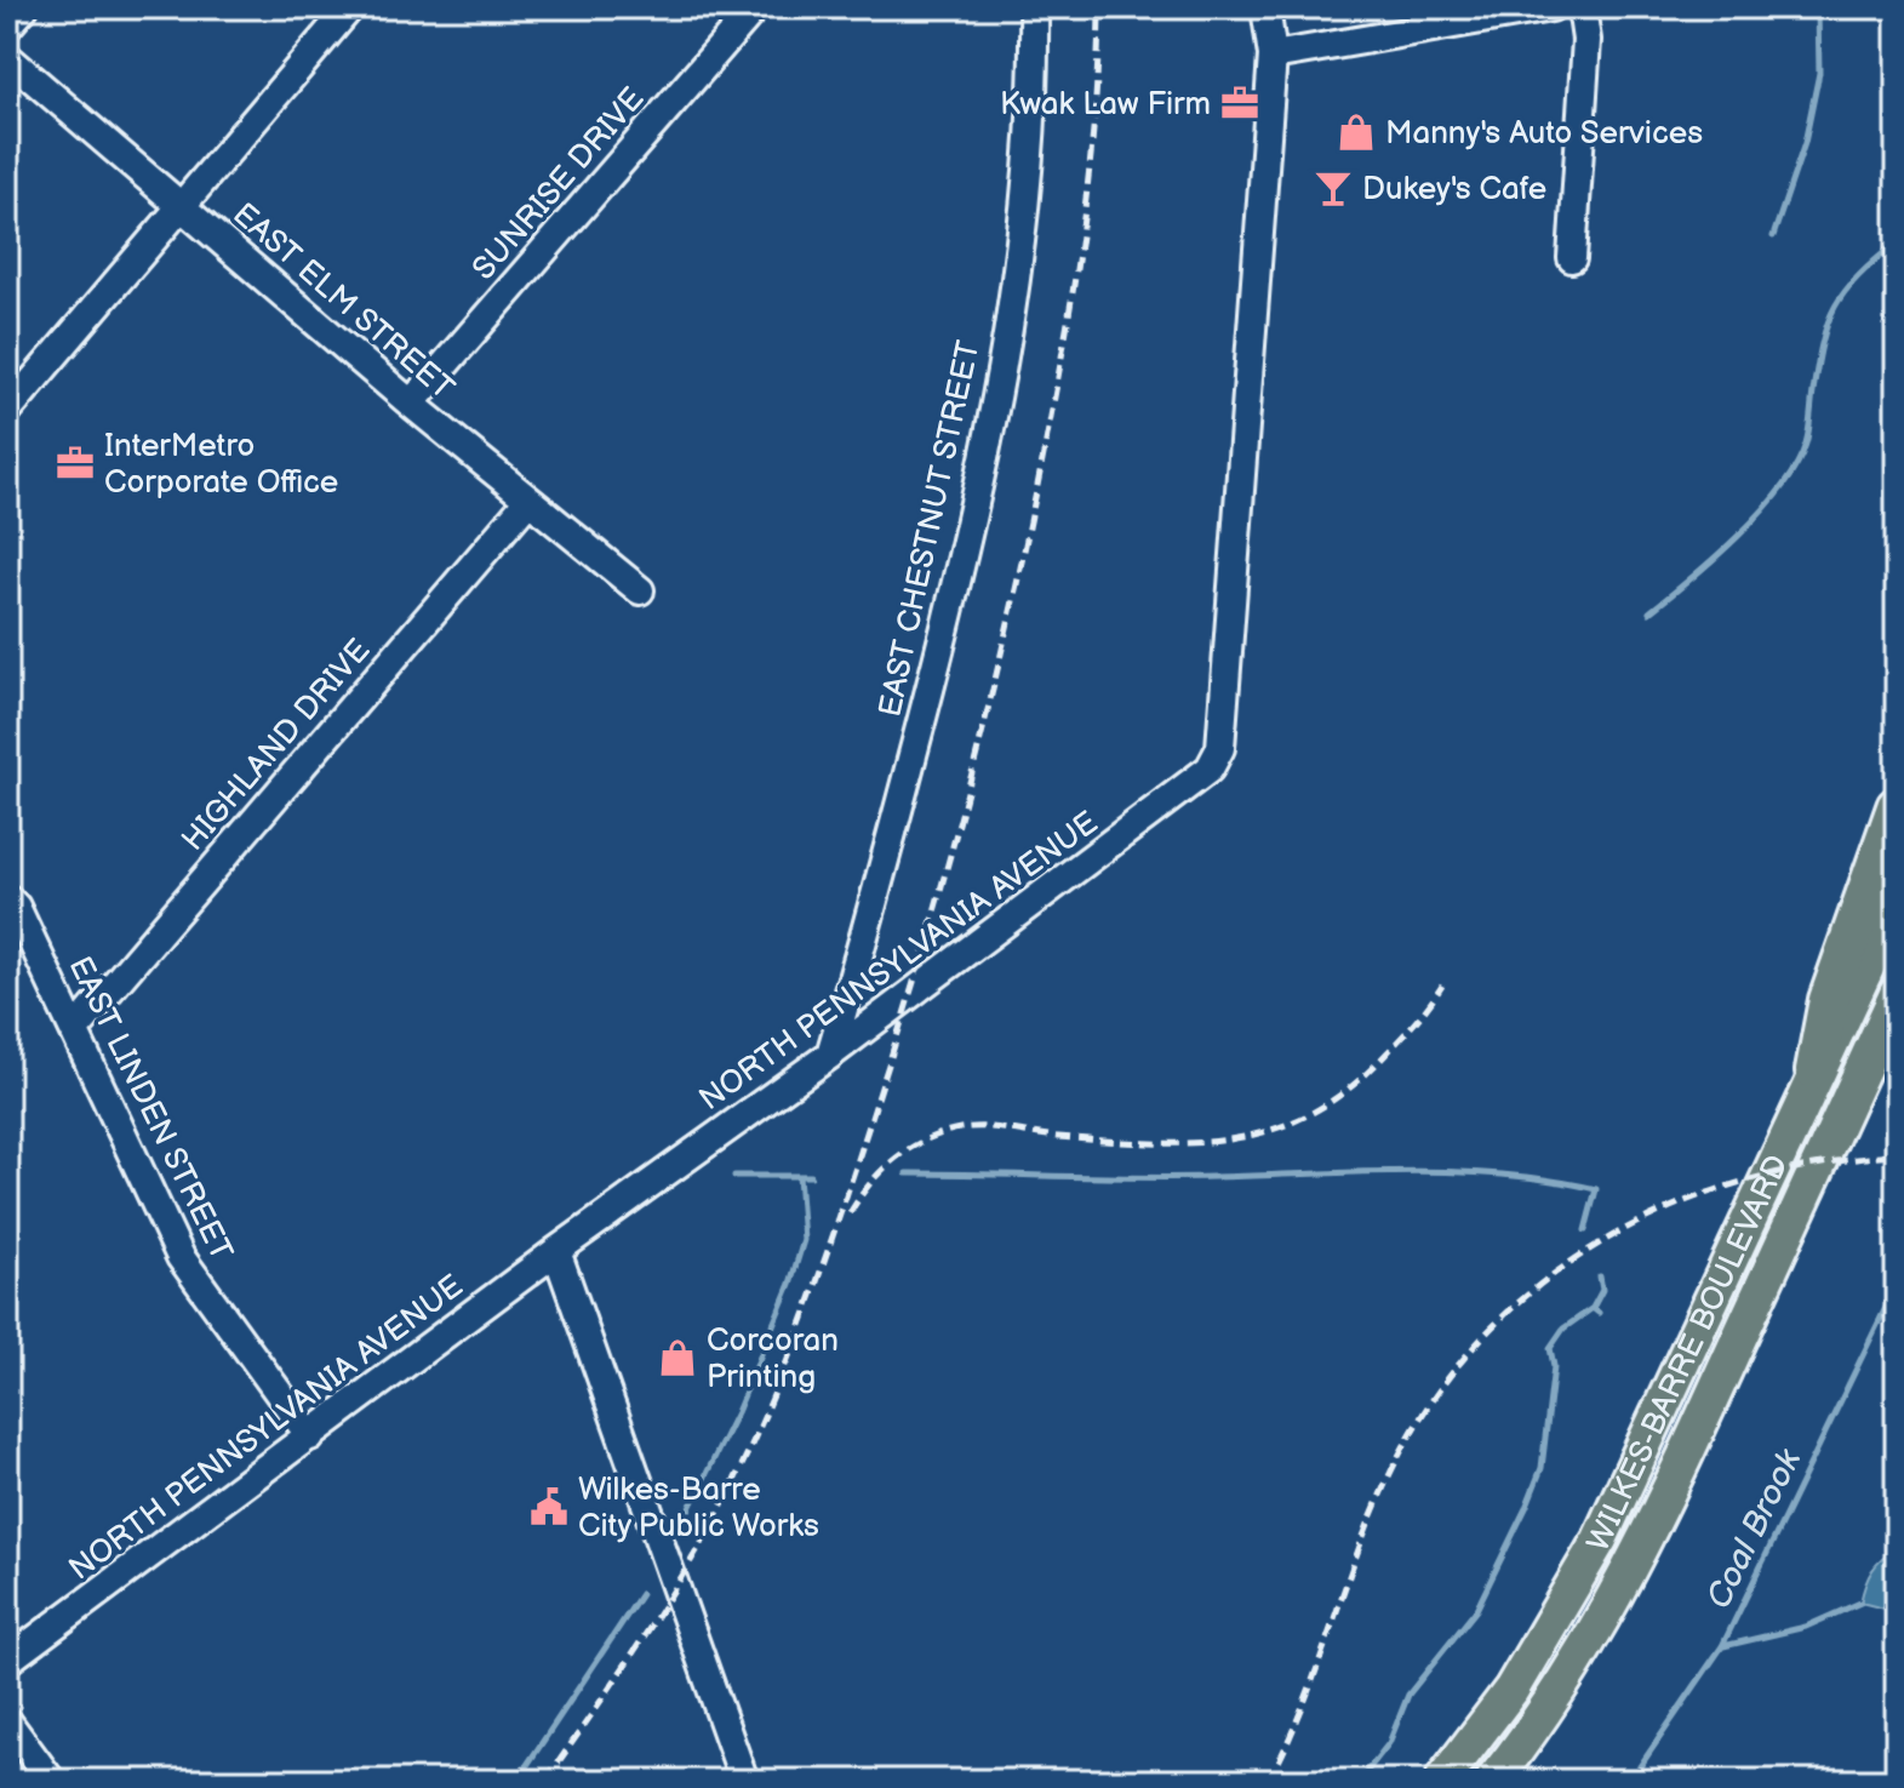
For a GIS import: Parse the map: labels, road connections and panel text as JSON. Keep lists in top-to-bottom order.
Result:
{
  "streets": {
    "main road": ["WILKES-BARRE BOULEVARD"],
    "street": [
      "SUNRISE DRIVE",
      "EAST ELM STREET",
      "EAST CHESTNUT STREET",
      "HIGHLAND DRIVE",
      "NORTH PENNSYLVANIA AVENUE",
      "EAST LINDEN STREET"
    ]
  },
  "crossings": [
    ["SUNRISE DRIVE", "EAST ELM STREET"],
    ["EAST ELM STREET", "HIGHLAND DRIVE"],
    ["EAST CHESTNUT STREET", "NORTH PENNSYLVANIA AVENUE"],
    ["HIGHLAND DRIVE", "EAST LINDEN STREET"],
    ["NORTH PENNSYLVANIA AVENUE", "EAST LINDEN STREET"]
  ],
  "water": ["Coal Brook"],
  "places": {
    "office": ["Kwak Law Firm", "InterMetro Corporate Office"],
    "shop": ["Manny's Auto Services", "Corcoran Printing"],
    "bar": ["Dukey's Cafe"],
    "public building": ["Wilkes-Barre City Public Works"]
  }
}
